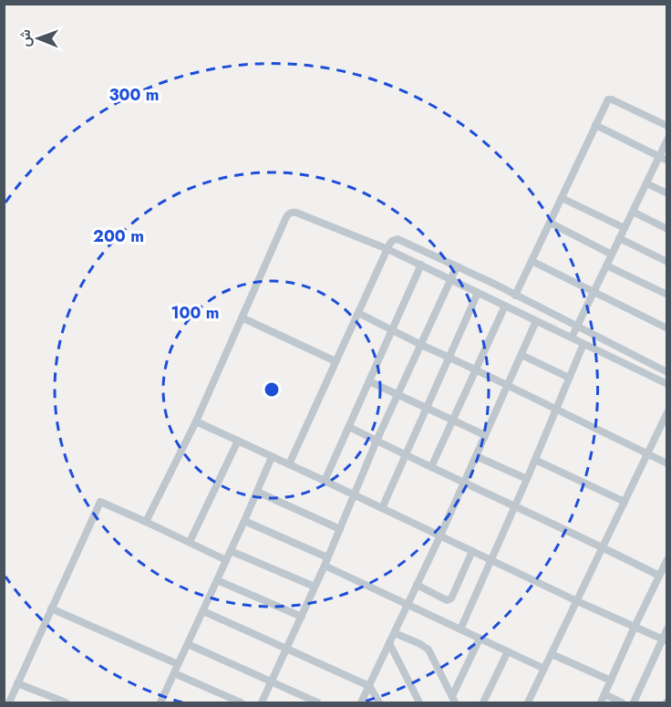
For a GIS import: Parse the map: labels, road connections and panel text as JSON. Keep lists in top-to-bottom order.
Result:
{
  "north": "left",
  "rings": ["300 m", "200 m", "100 m"]
}
